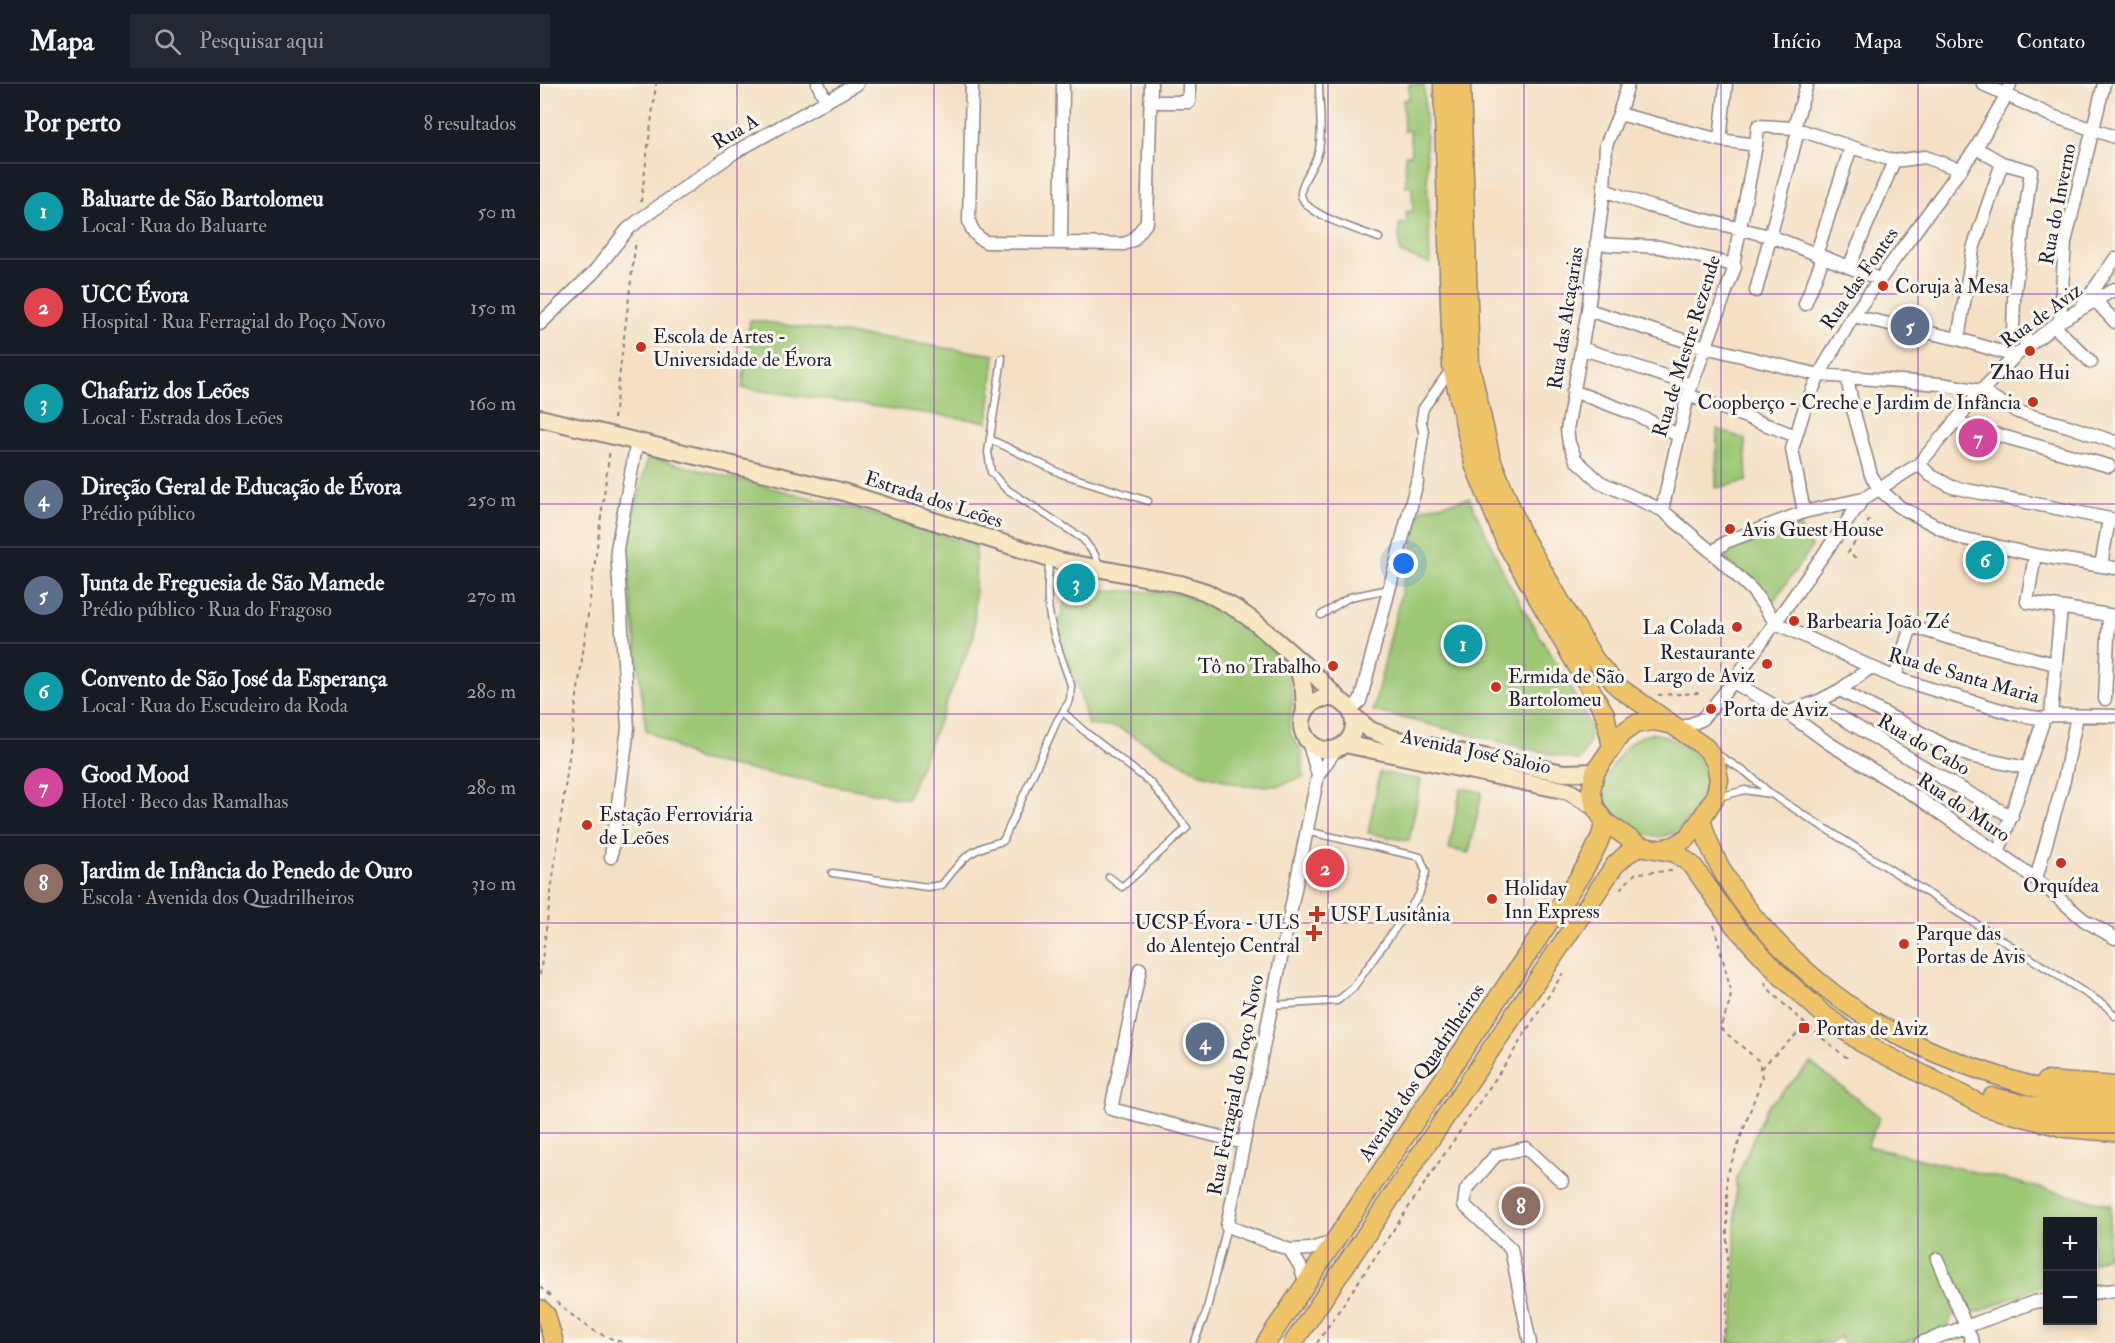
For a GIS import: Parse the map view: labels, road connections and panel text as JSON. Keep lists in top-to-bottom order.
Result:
{
  "streets": {
    "main road": ["Estrada dos Leões", "Avenida José Saloio", "Avenida dos Quadrilheiros"],
    "street": [
      "Rua A",
      "Rua do Inverno",
      "Rua das Fontes",
      "Rua de Aviz",
      "Rua das Alcaçarias",
      "Rua de Mestre Rezende",
      "Rua de Santa Maria",
      "Rua do Cabo",
      "Rua do Muro",
      "Rua Ferragial do Poço Novo"
    ]
  },
  "crossings": [
    ["Rua do Inverno", "Rua de Aviz"],
    ["Rua das Fontes", "Rua de Aviz"],
    ["Rua de Aviz", "Rua das Alcaçarias"],
    ["Rua de Aviz", "Rua de Santa Maria"],
    ["Rua de Aviz", "Avenida José Saloio"],
    ["Rua de Aviz", "Rua do Muro"],
    ["Rua de Aviz", "Avenida dos Quadrilheiros"],
    ["Rua das Alcaçarias", "Rua de Mestre Rezende"],
    ["Estrada dos Leões", "Avenida José Saloio"],
    ["Avenida José Saloio", "Avenida dos Quadrilheiros"]
  ],
  "places": {
    "other": [
      "Coruja à Mesa",
      "Escola de Artes - Universidade de Évora",
      "Zhao Hui",
      "Coopberço - Creche e Jardim de Infância",
      "Avis Guest House",
      "Barbearia João Zé",
      "La Colada",
      "Restaurante Largo de Aviz",
      "Tô no Trabalho",
      "Ermida de São Bartolomeu",
      "Porta de Aviz",
      "Estação Ferroviária de Leões",
      "Orquídea",
      "Holiday Inn Express",
      "Parque das Portas de Avis"
    ],
    "health": ["USF Lusitânia", "UCSP Évora - ULS do Alentejo Central"],
    "transit": ["Portas de Aviz"]
  },
  "page": {
    "header": "Mapa",
    "search": "Pesquisar aqui",
    "nav": [
      "Início",
      "Mapa",
      "Sobre",
      "Contato"
    ],
    "heading": ["Por perto", "8 resultados"],
    "list": [
      {
        "mark": "1",
        "name": "Baluarte de São Bartolomeu",
        "note": "Local · Rua do Baluarte",
        "value": "50 m"
      },
      {
        "mark": "2",
        "name": "UCC Évora",
        "note": "Hospital · Rua Ferragial do Poço Novo",
        "value": "150 m"
      },
      {
        "mark": "3",
        "name": "Chafariz dos Leões",
        "note": "Local · Estrada dos Leões",
        "value": "160 m"
      },
      {
        "mark": "4",
        "name": "Direção Geral de Educação de Évora",
        "note": "Prédio público",
        "value": "250 m"
      },
      {
        "mark": "5",
        "name": "Junta de Freguesia de São Mamede",
        "note": "Prédio público · Rua do Fragoso",
        "value": "270 m"
      },
      {
        "mark": "6",
        "name": "Convento de São José da Esperança",
        "note": "Local · Rua do Escudeiro da Roda",
        "value": "280 m"
      },
      {
        "mark": "7",
        "name": "Good Mood",
        "note": "Hotel · Beco das Ramalhas",
        "value": "280 m"
      },
      {
        "mark": "8",
        "name": "Jardim de Infância do Penedo de Ouro",
        "note": "Escola · Avenida dos Quadrilheiros",
        "value": "310 m"
      }
    ],
    "pins": [
      "5",
      "7",
      "6",
      "3",
      "1",
      "2",
      "4",
      "8"
    ],
    "map_buttons": ["+", "−"]
  }
}
